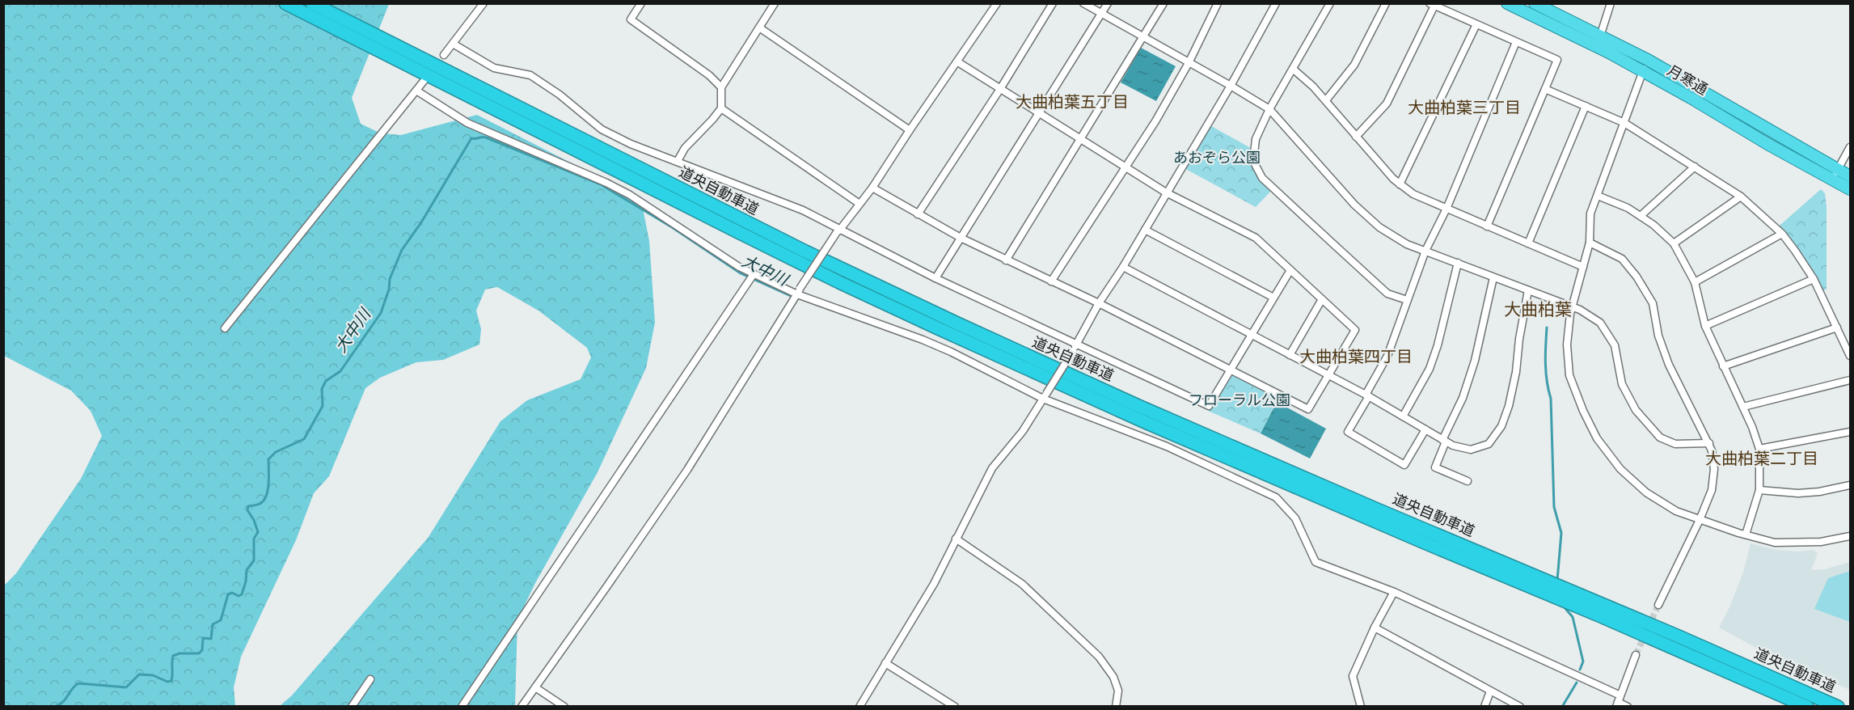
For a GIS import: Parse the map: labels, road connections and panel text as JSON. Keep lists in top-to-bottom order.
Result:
{
  "streets": {
    "highway": ["月寒通", "道央自動車道"]
  },
  "districts": [
    "大曲柏葉五丁目",
    "大曲柏葉三丁目",
    "大曲柏葉",
    "大曲柏葉四丁目",
    "大曲柏葉二丁目"
  ],
  "water": ["大中川"],
  "parks": ["あおぞら公園", "フローラル公園"]
}
